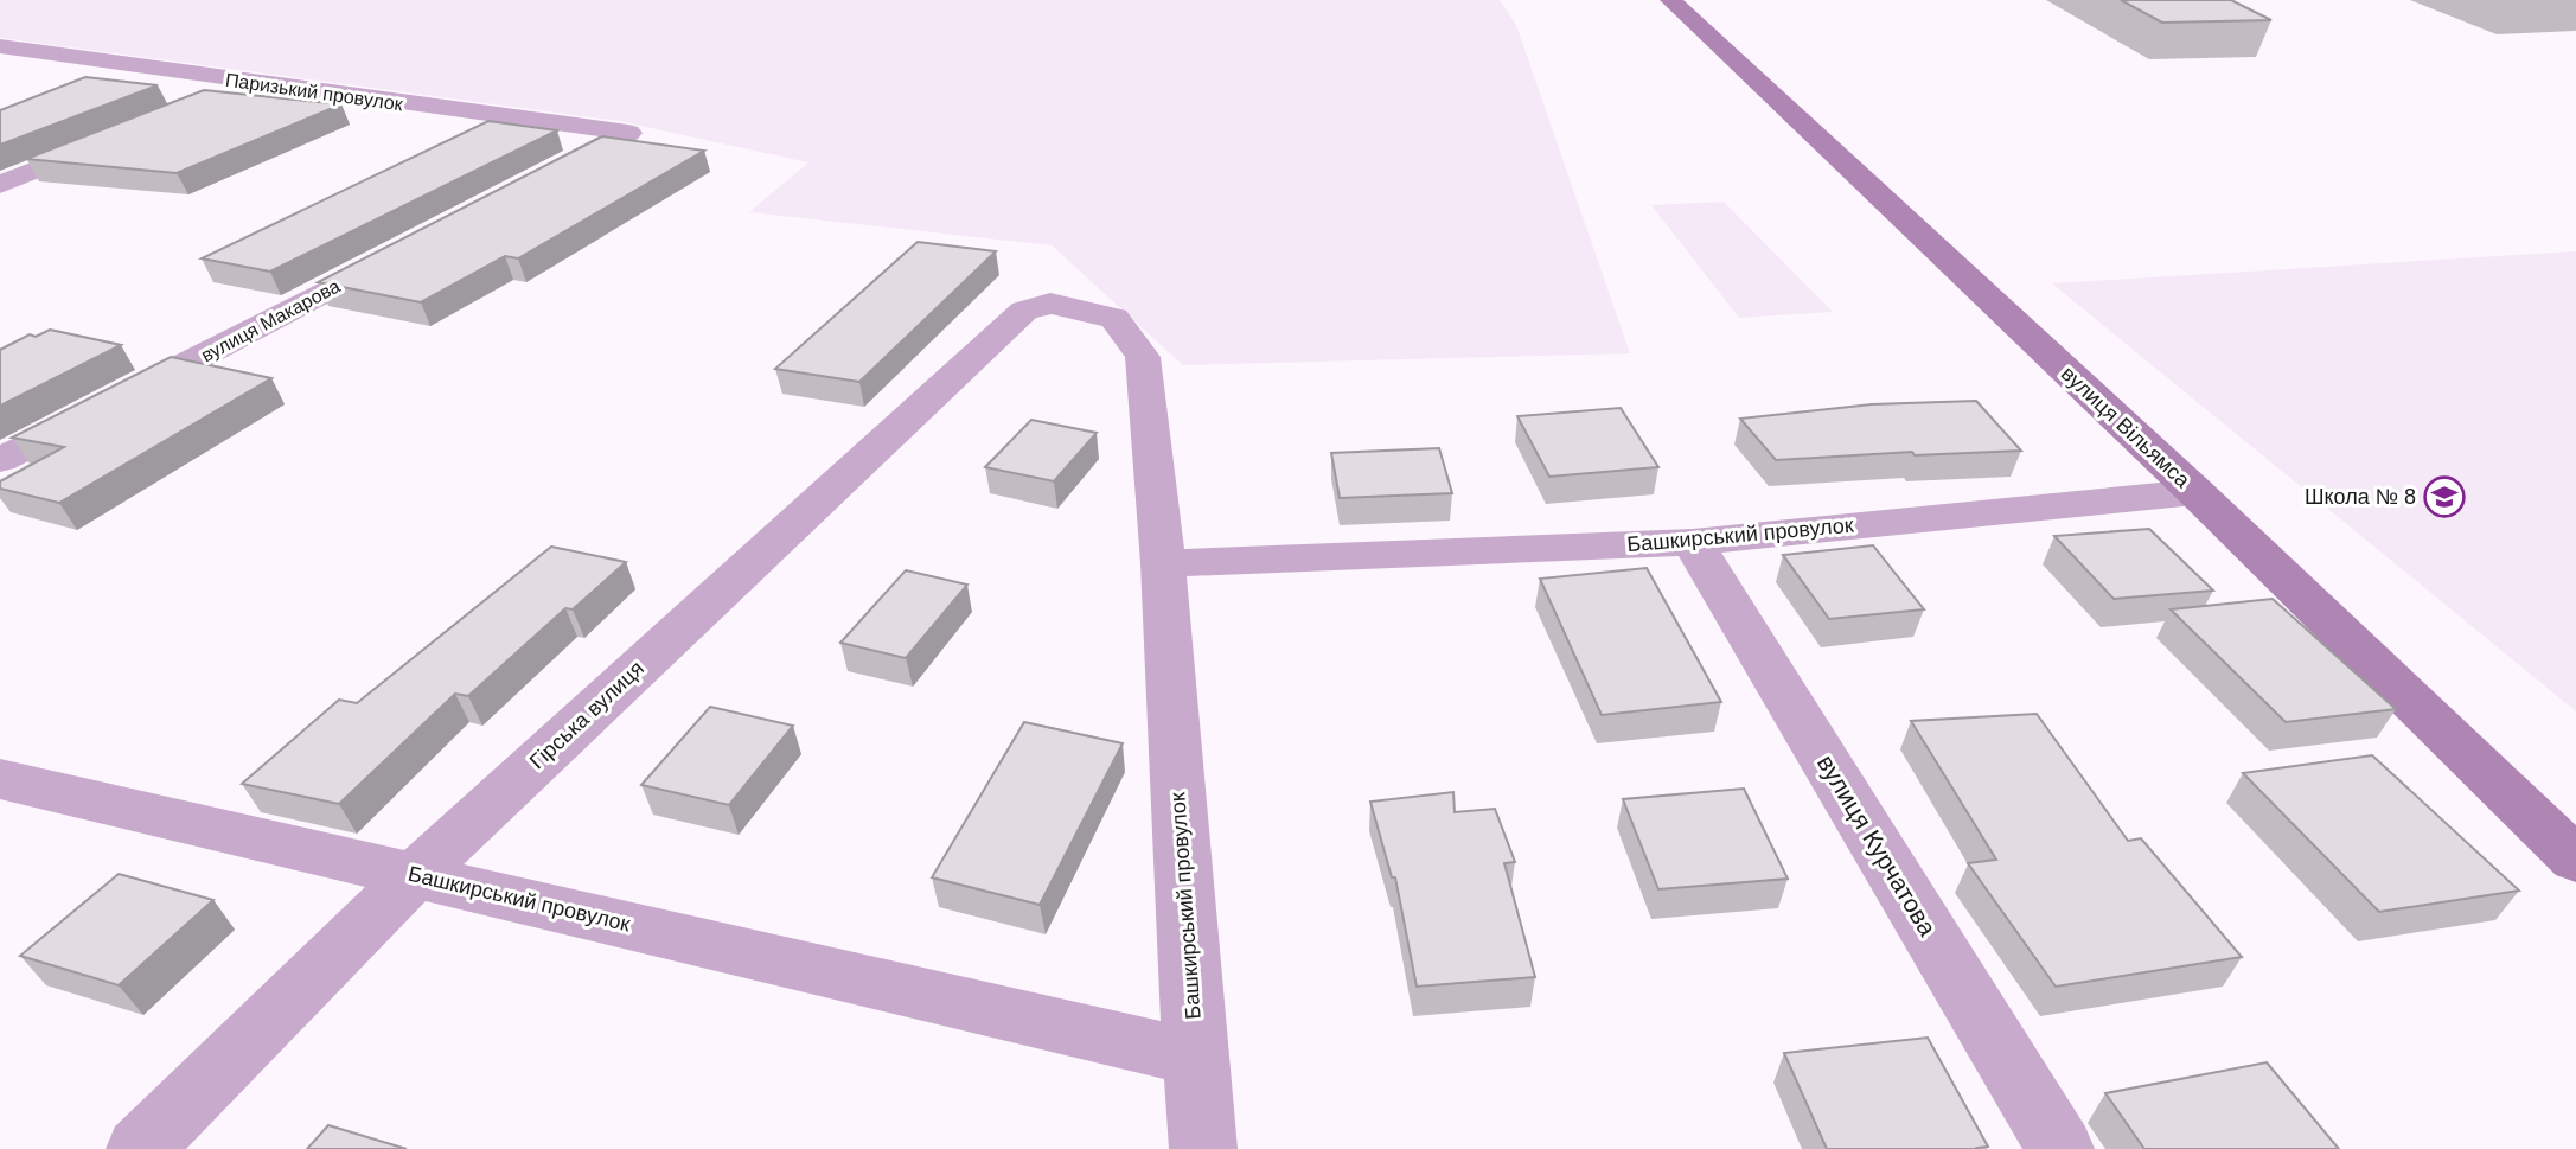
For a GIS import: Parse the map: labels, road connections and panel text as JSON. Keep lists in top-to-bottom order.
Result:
{
  "streets": {
    "street": [
      "Паризький провулок",
      "вулиця Макарова",
      "вулиця Вільямса",
      "Башкирський провулок",
      "Гірська вулиця",
      "вулиця Курчатова"
    ]
  },
  "crossings": [
    ["вулиця Вільямса", "Башкирський провулок"],
    ["Башкирський провулок", "Гірська вулиця"],
    ["Башкирський провулок", "вулиця Курчатова"]
  ],
  "places": {
    "school or university": ["Школа № 8"]
  }
}
